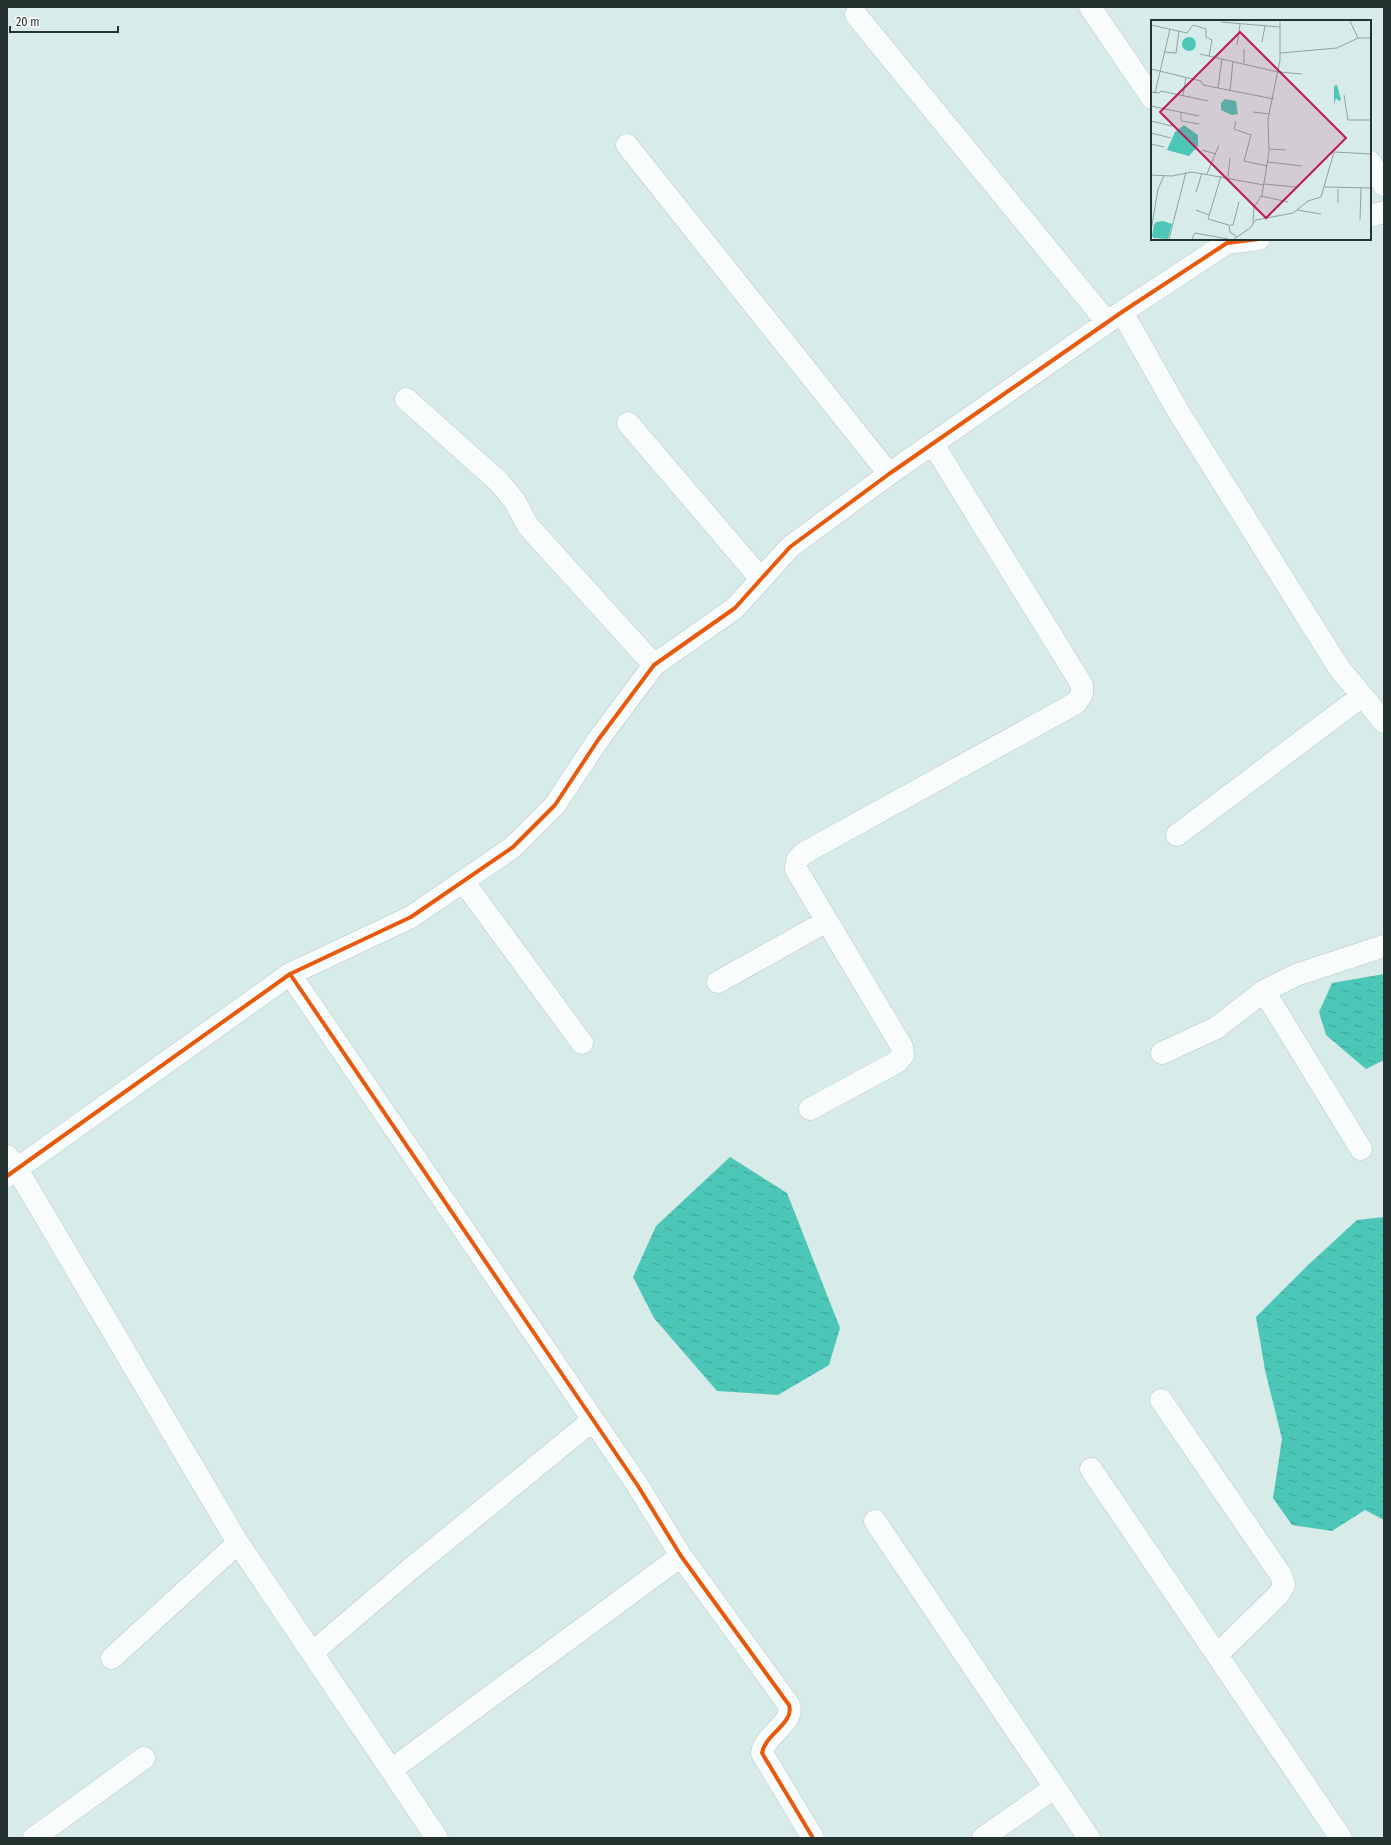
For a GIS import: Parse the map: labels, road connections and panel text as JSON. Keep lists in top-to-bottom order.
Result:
{
  "scale_bar": "20 m"
}
